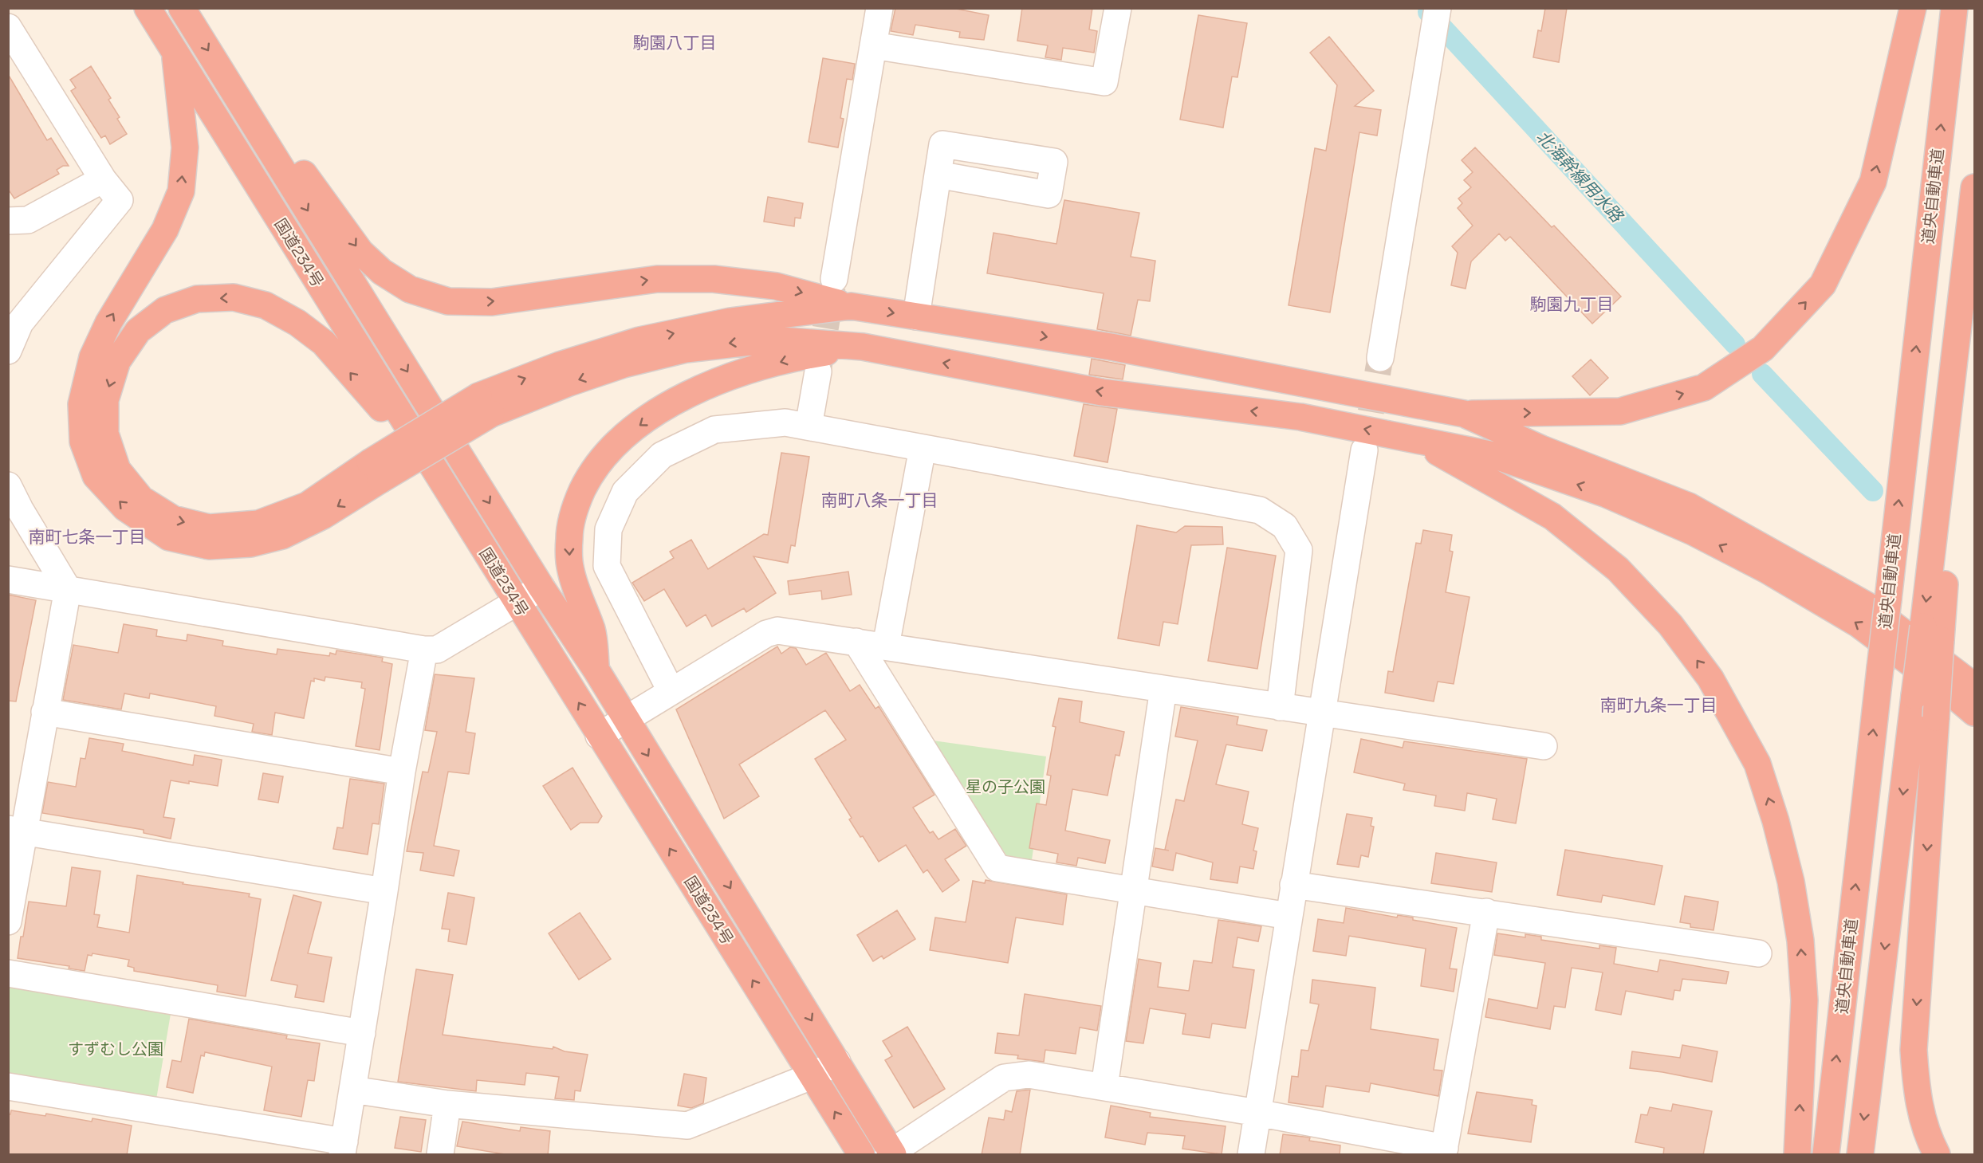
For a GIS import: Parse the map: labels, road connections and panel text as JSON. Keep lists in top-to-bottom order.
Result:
{
  "streets": {
    "highway": ["道央自動車道", "国道234号"]
  },
  "districts": [
    "駒園八丁目",
    "駒園九丁目",
    "南町八条一丁目",
    "南町七条一丁目",
    "南町九条一丁目"
  ],
  "water": ["北海幹線用水路"],
  "parks": ["星の子公園", "すずむし公園"]
}
